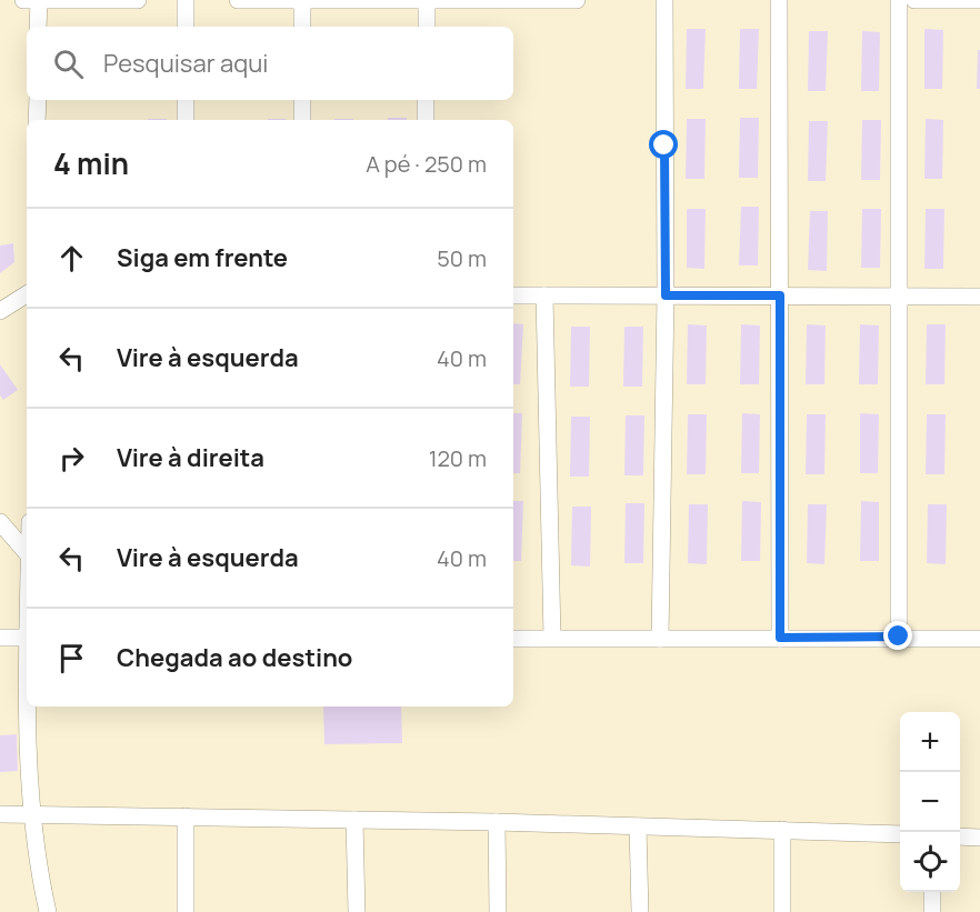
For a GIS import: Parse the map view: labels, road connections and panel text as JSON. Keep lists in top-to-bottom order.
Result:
{
  "page": {
    "search": "Pesquisar aqui",
    "heading": ["4 min", "A pé · 250 m"],
    "list": [
      ["Siga em frente", "50 m"],
      ["Vire à esquerda", "40 m"],
      ["Vire à direita", "120 m"],
      ["Vire à esquerda", "40 m"],
      "Chegada ao destino"
    ],
    "map_buttons": ["+", "−"]
  }
}
